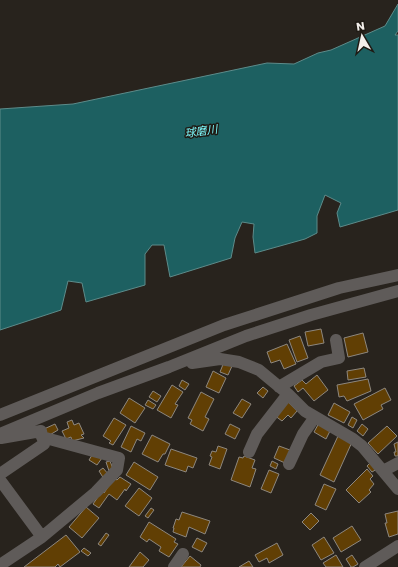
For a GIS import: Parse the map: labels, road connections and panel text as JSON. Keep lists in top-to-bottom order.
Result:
{
  "water": ["球磨川"],
  "north": "top"
}
